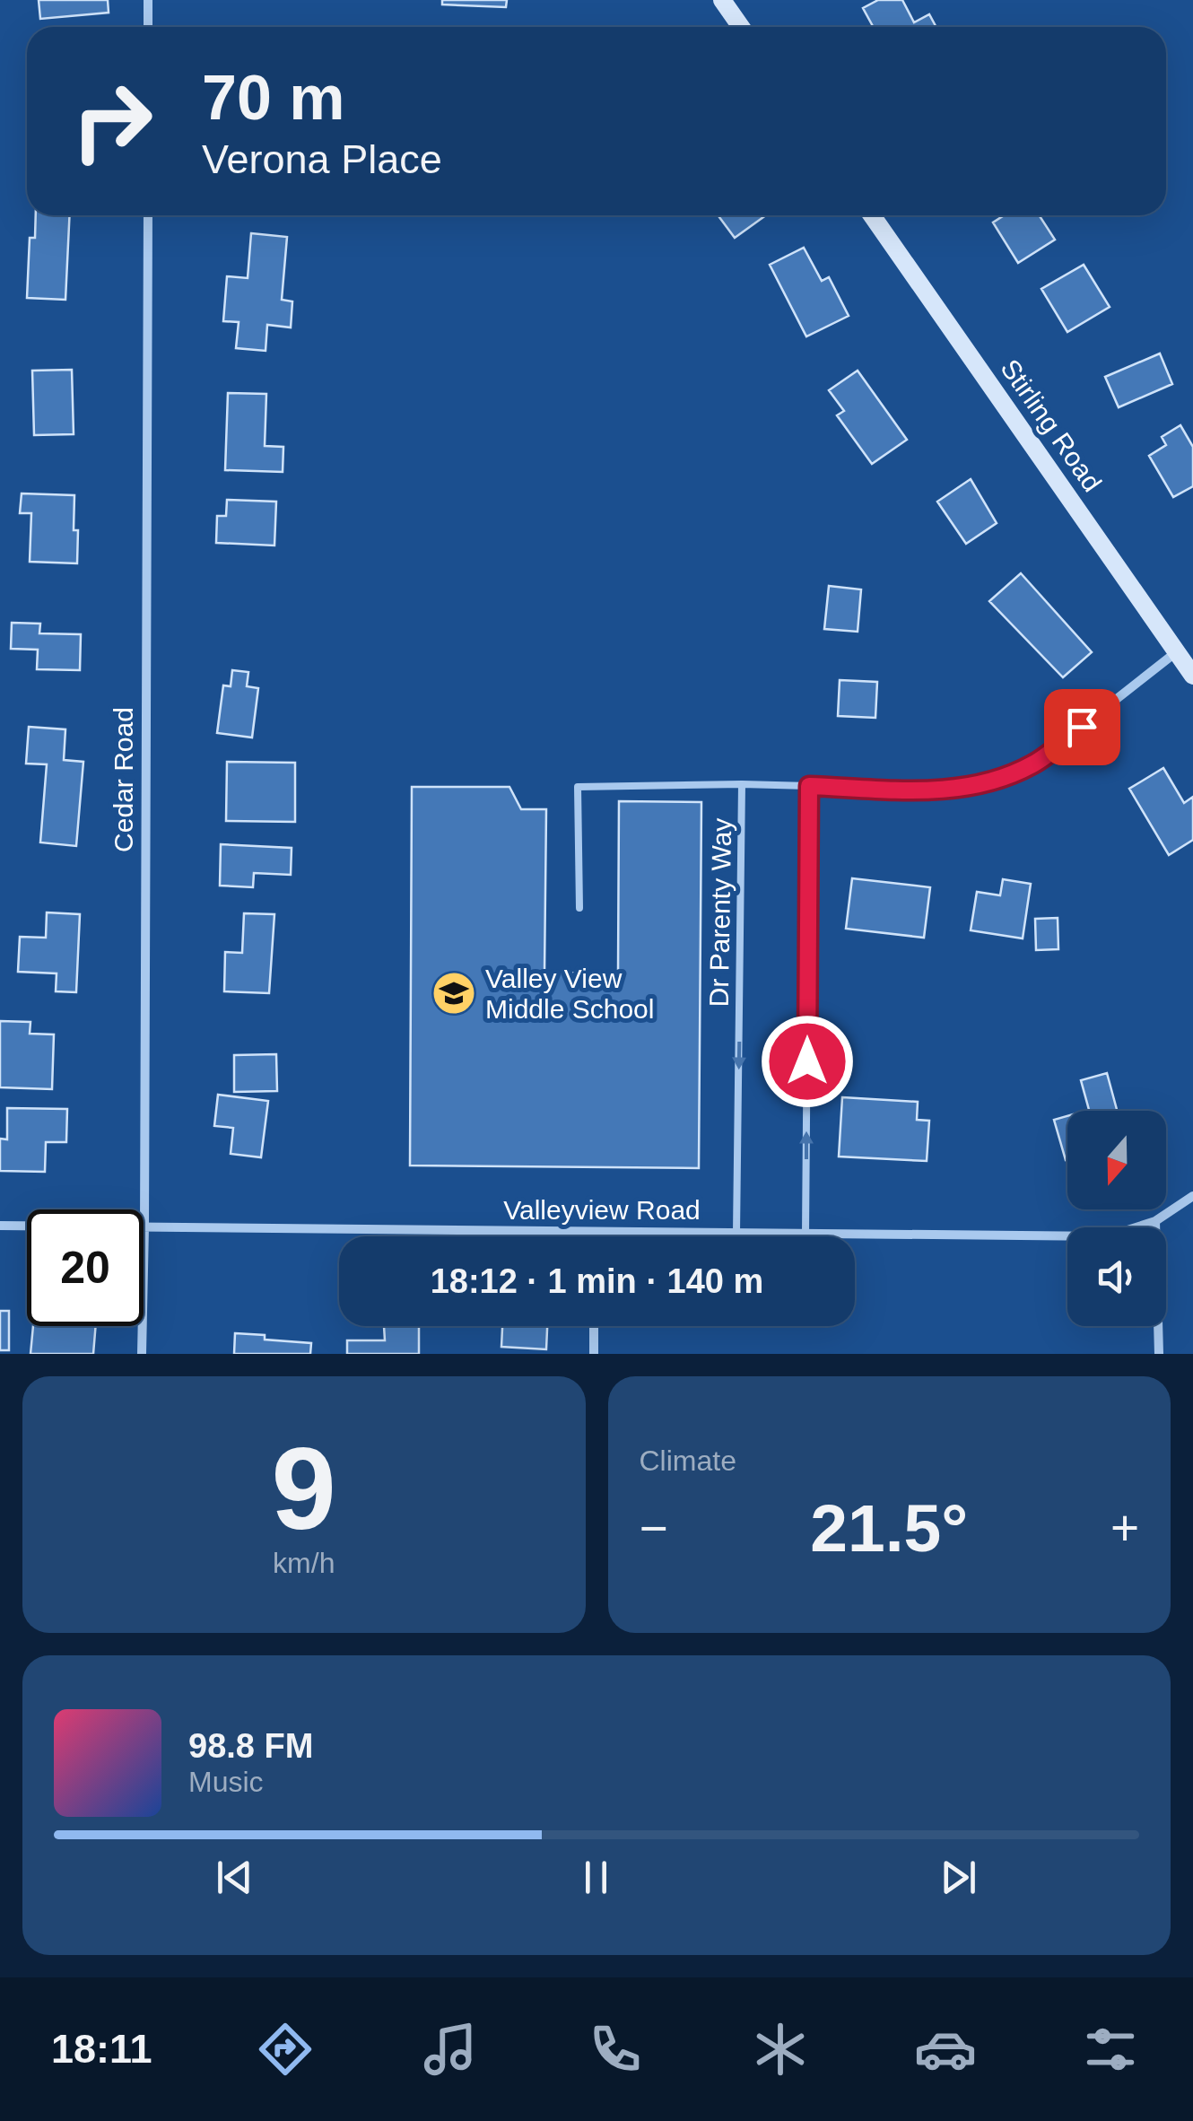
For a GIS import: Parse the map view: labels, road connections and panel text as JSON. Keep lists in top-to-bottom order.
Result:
{
  "streets": {
    "street": ["Stirling Road", "Cedar Road", "Valleyview Road"],
    "lane": ["Dr Parenty Way"]
  },
  "crossings": [
    ["Cedar Road", "Valleyview Road"],
    ["Dr Parenty Way", "Valleyview Road"]
  ],
  "one_way": ["Dr Parenty Way"],
  "places": {
    "school or university": ["Valley View Middle School"]
  },
  "north": "bottom",
  "page": {
    "turn": ["70 m", "Verona Place"],
    "limit": "20",
    "trip": "18:12 · 1 min · 140 m",
    "tile": [
      ["9", "km/h"],
      "Climate"
    ],
    "heat": ["−", "21.5°", "+"],
    "song": ["98.8 FM", "Music"],
    "tabs": "18:11"
  }
}
